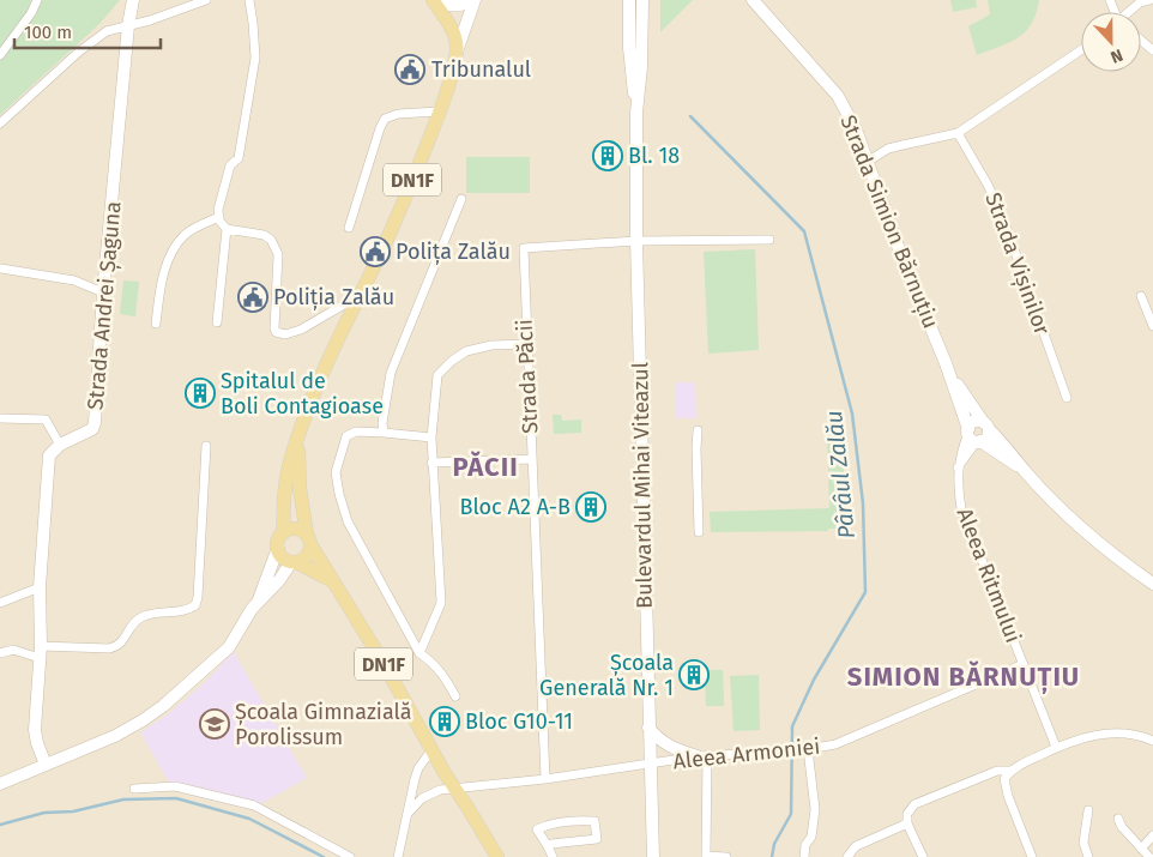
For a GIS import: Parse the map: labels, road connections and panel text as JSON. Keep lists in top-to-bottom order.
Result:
{
  "streets": {
    "main road": ["DN1F"],
    "street": [
      "Strada Simion Bărnuțiu",
      "Strada Vișinilor",
      "Strada Andrei Șaguna",
      "Strada Păcii",
      "Bulevardul Mihai Viteazul",
      "Aleea Ritmului",
      "Aleea Armoniei"
    ]
  },
  "crossings": [
    ["DN1F", "Aleea Armoniei"],
    ["Strada Simion Bărnuțiu", "Aleea Ritmului"],
    ["Strada Păcii", "Bulevardul Mihai Viteazul"],
    ["Strada Păcii", "Aleea Armoniei"],
    ["Bulevardul Mihai Viteazul", "Aleea Armoniei"],
    ["Aleea Ritmului", "Aleea Armoniei"]
  ],
  "districts": ["PĂCII", "SIMION BĂRNUȚIU"],
  "water": ["Pârâul Zalău"],
  "places": {
    "public building": ["Tribunalul", "Polița Zalău", "Poliția Zalău"],
    "building": [
      "Bl. 18",
      "Spitalul de Boli Contagioase",
      "Bloc A2 A-B",
      "Școala Generală Nr. 1",
      "Bloc G10-11"
    ],
    "school or university": ["Școala Gimnazială Porolissum"]
  },
  "scale_bar": "100 m",
  "north": "bottom"
}
